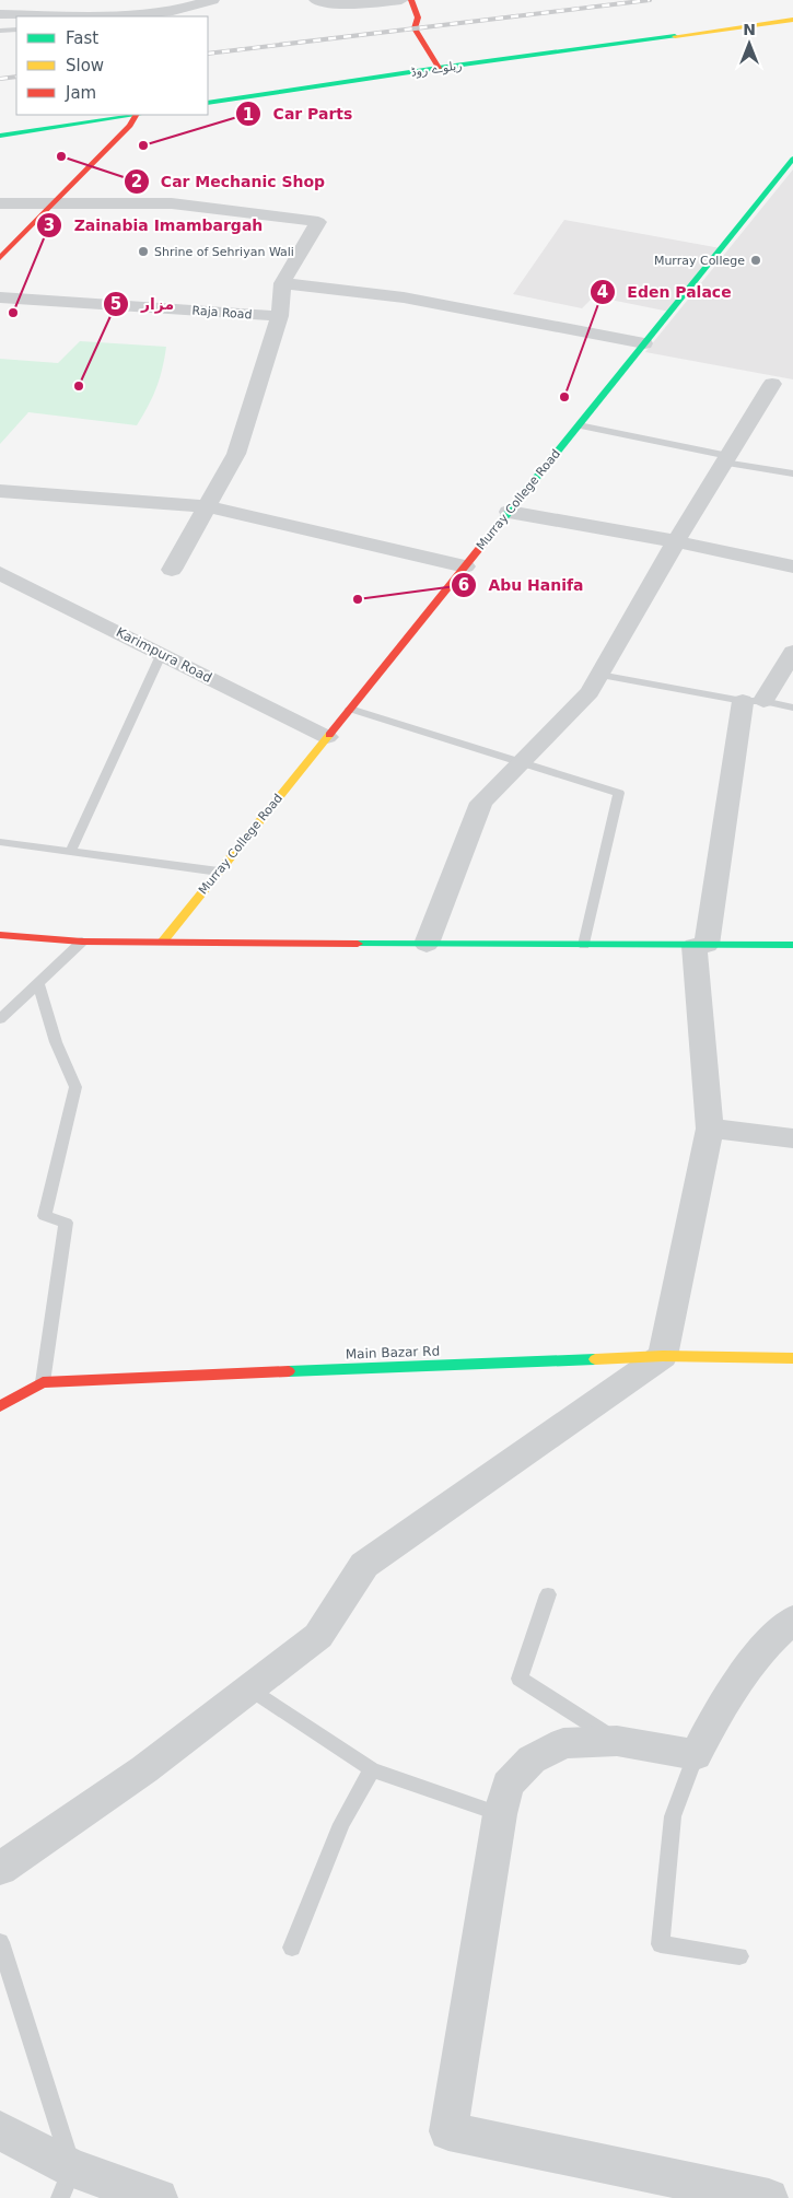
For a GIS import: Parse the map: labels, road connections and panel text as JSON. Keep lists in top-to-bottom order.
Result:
{
  "streets": {
    "street": [
      "ریلوے روڈ",
      "Raja Road",
      "Murray College Road",
      "Karimpura Road",
      "Main Bazar Rd"
    ]
  },
  "crossings": [
    ["Murray College Road", "Karimpura Road"]
  ],
  "places": [
    "Car Parts",
    "Car Mechanic Shop",
    "Shrine of Sehriyan Wali",
    "Murray College",
    "Zainabia Imambargah",
    "مزار",
    "Eden Palace",
    "Abu Hanifa"
  ],
  "legend": ["Fast", "Slow", "Jam"],
  "north": "top"
}
